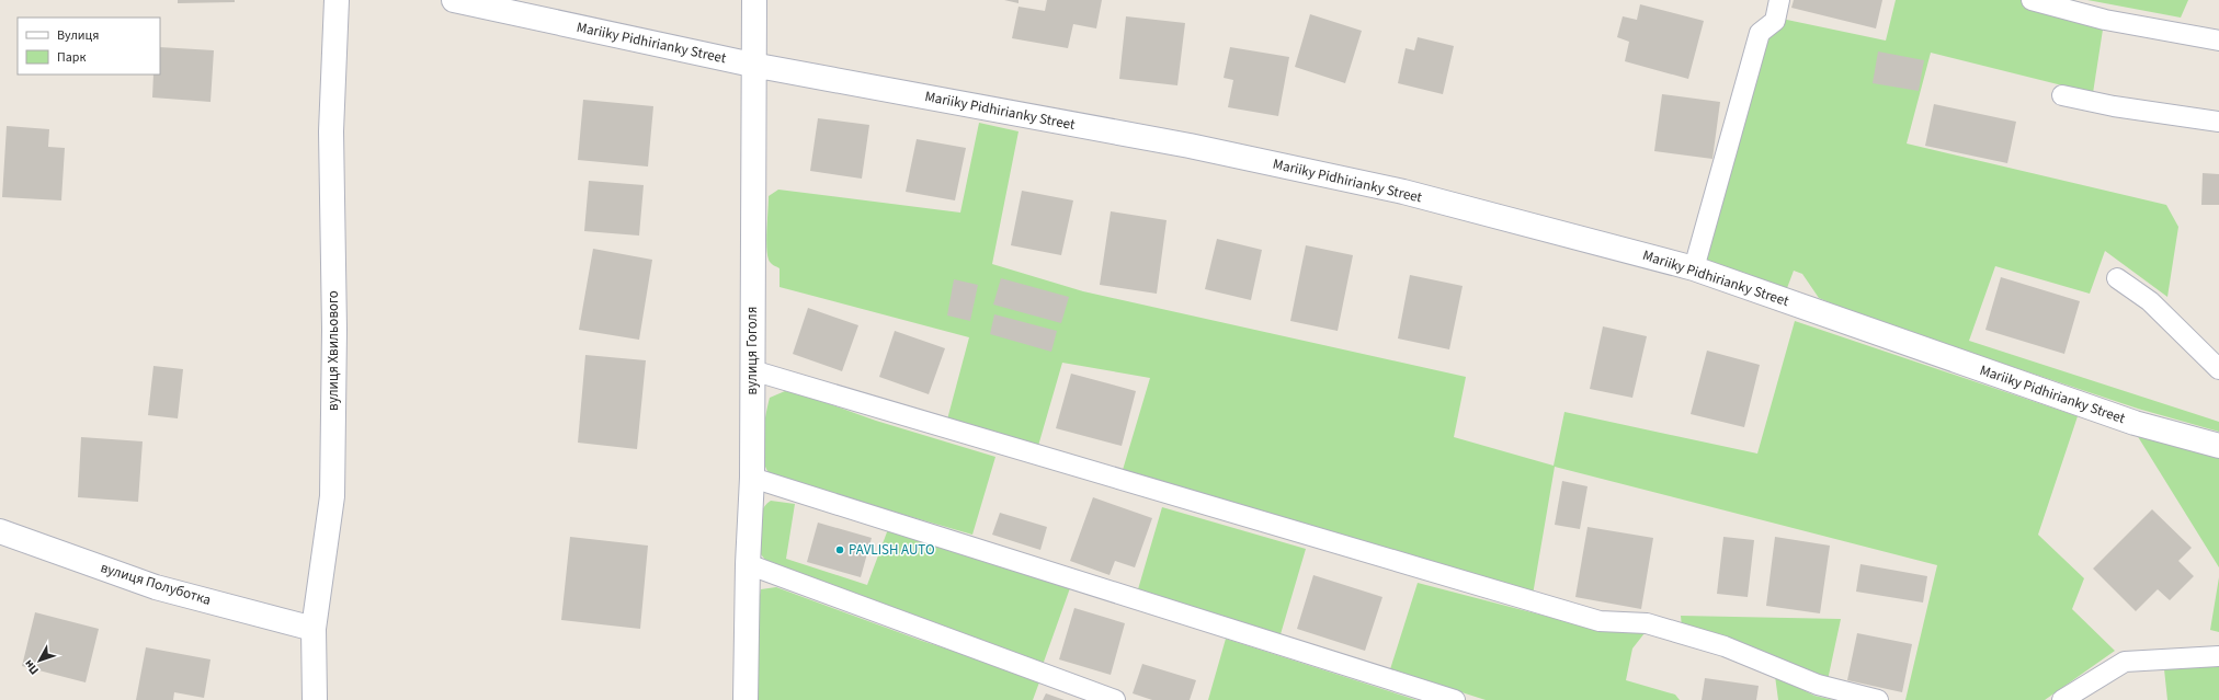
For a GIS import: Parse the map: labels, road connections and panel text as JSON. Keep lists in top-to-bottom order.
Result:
{
  "streets": {
    "street": [
      "Mariiky Pidhirianky Street",
      "вулиця Хвильового",
      "вулиця Гоголя",
      "вулиця Полуботка"
    ]
  },
  "crossings": [
    ["Mariiky Pidhirianky Street", "вулиця Гоголя"],
    ["вулиця Хвильового", "вулиця Полуботка"]
  ],
  "places": ["PAVLISH AUTO"],
  "legend": ["Вулиця", "Парк"],
  "north": "bottom left"
}
